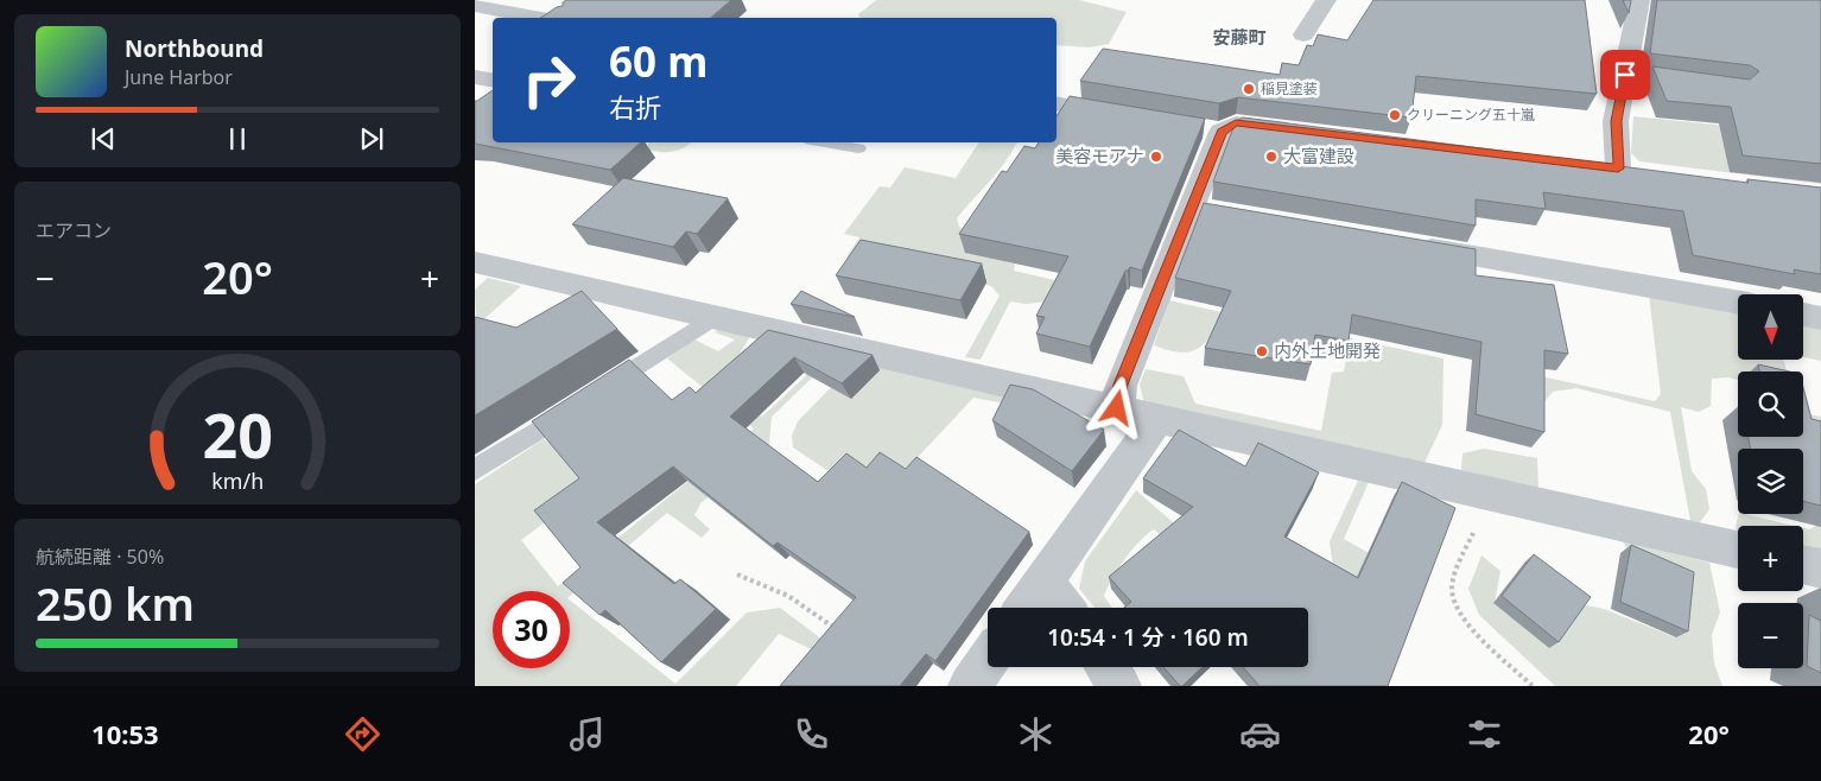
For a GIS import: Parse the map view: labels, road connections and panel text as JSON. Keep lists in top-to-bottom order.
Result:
{
  "districts": ["安藤町"],
  "places": [
    "稲見塗装",
    "クリーニング五十嵐",
    "美容モアナ",
    "大富建設",
    "内外土地開発"
  ],
  "north": "bottom",
  "page": {
    "turn": ["60 m", "右折"],
    "song": ["Northbound", "June Harbor"],
    "tile": [
      "エアコン",
      ["航続距離 · 50%", "250 km"]
    ],
    "heat": ["−", "20°", "+"],
    "map_buttons": ["+", "−"],
    "limit": "30",
    "trip": "10:54 · 1 分 · 160 m",
    "tabs": ["10:53", "20°"],
    "gauge": ["20", "km/h"]
  }
}
